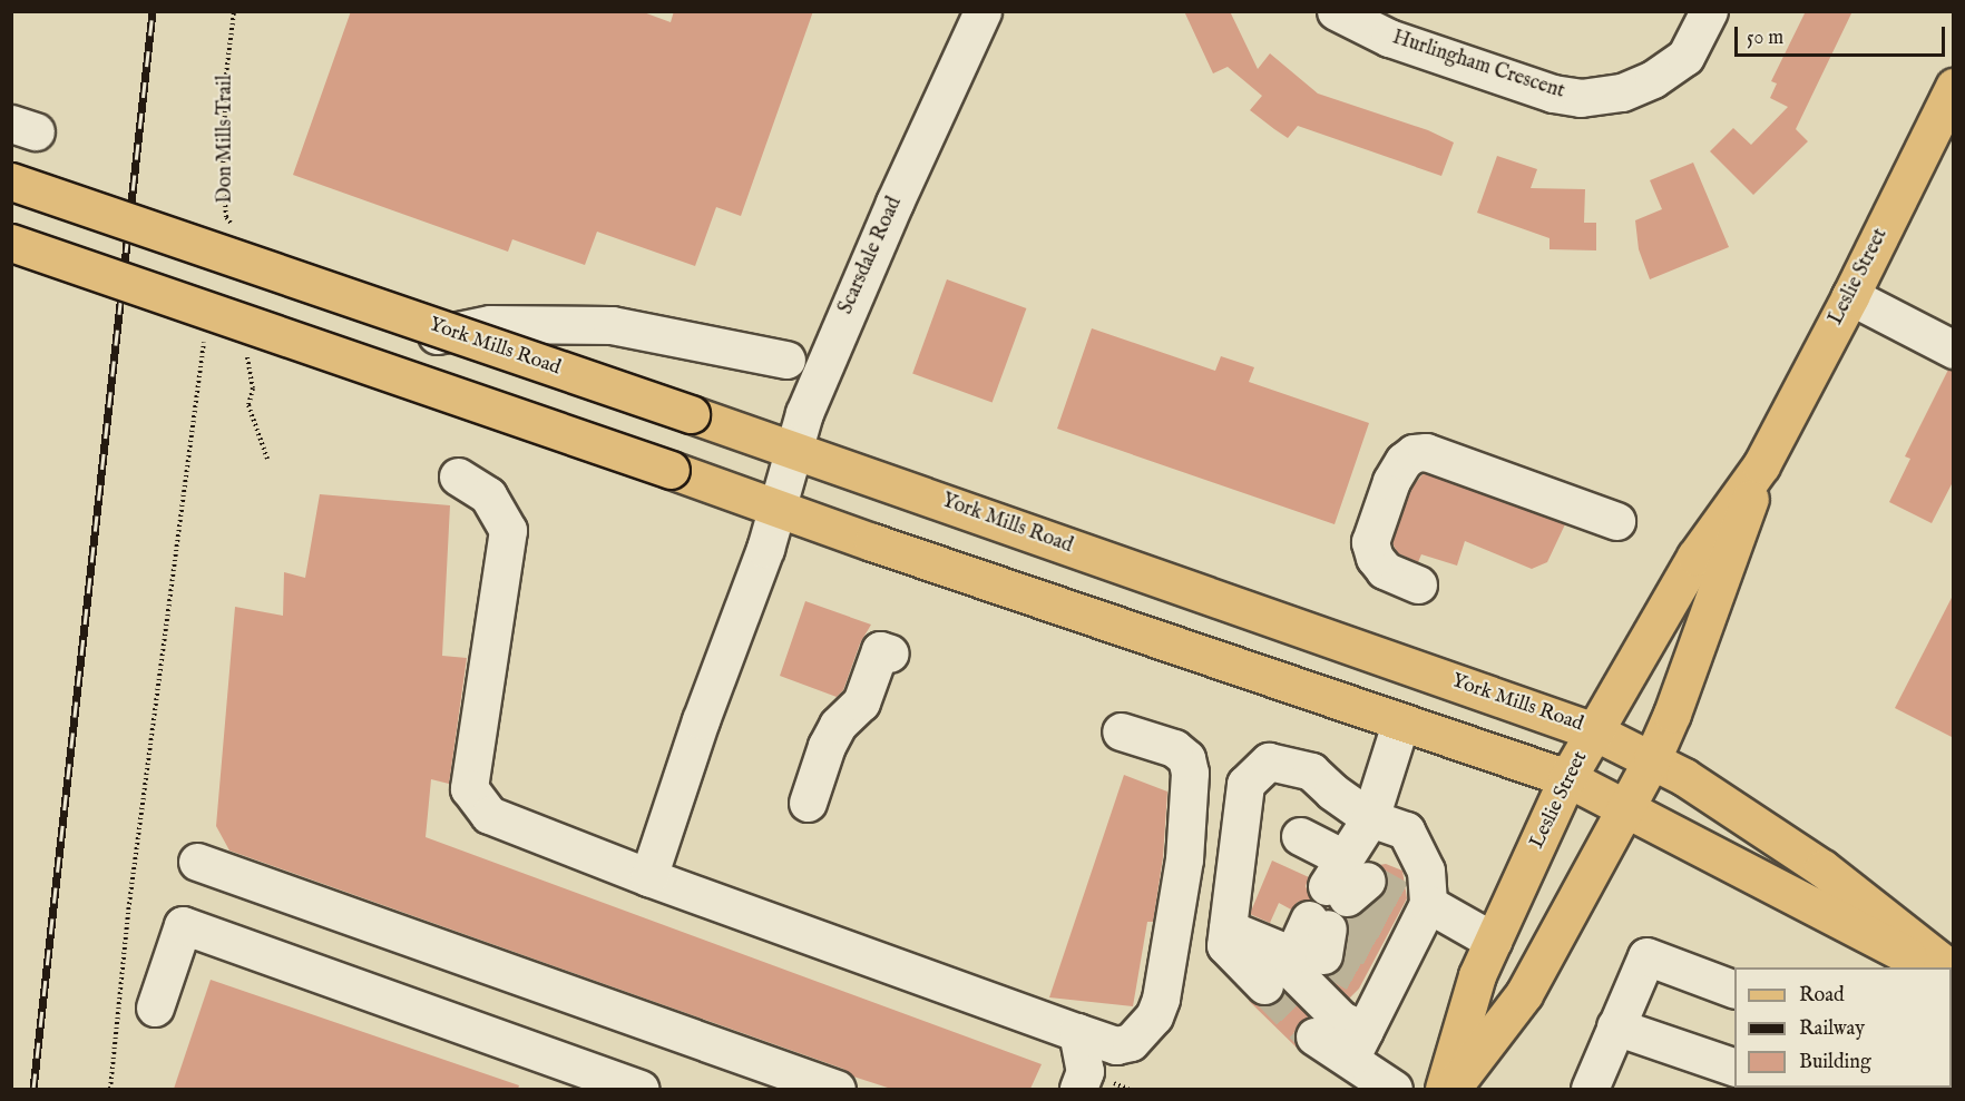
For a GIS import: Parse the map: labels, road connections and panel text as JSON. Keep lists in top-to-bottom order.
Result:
{
  "streets": {
    "main road": ["Leslie Street", "York Mills Road"],
    "street": ["Hurlingham Crescent", "Scarsdale Road"],
    "path": ["Don Mills Trail"]
  },
  "crossings": [
    ["Scarsdale Road", "York Mills Road"],
    ["Leslie Street", "York Mills Road"]
  ],
  "legend": ["Road", "Railway", "Building"],
  "scale_bar": "50 m"
}
